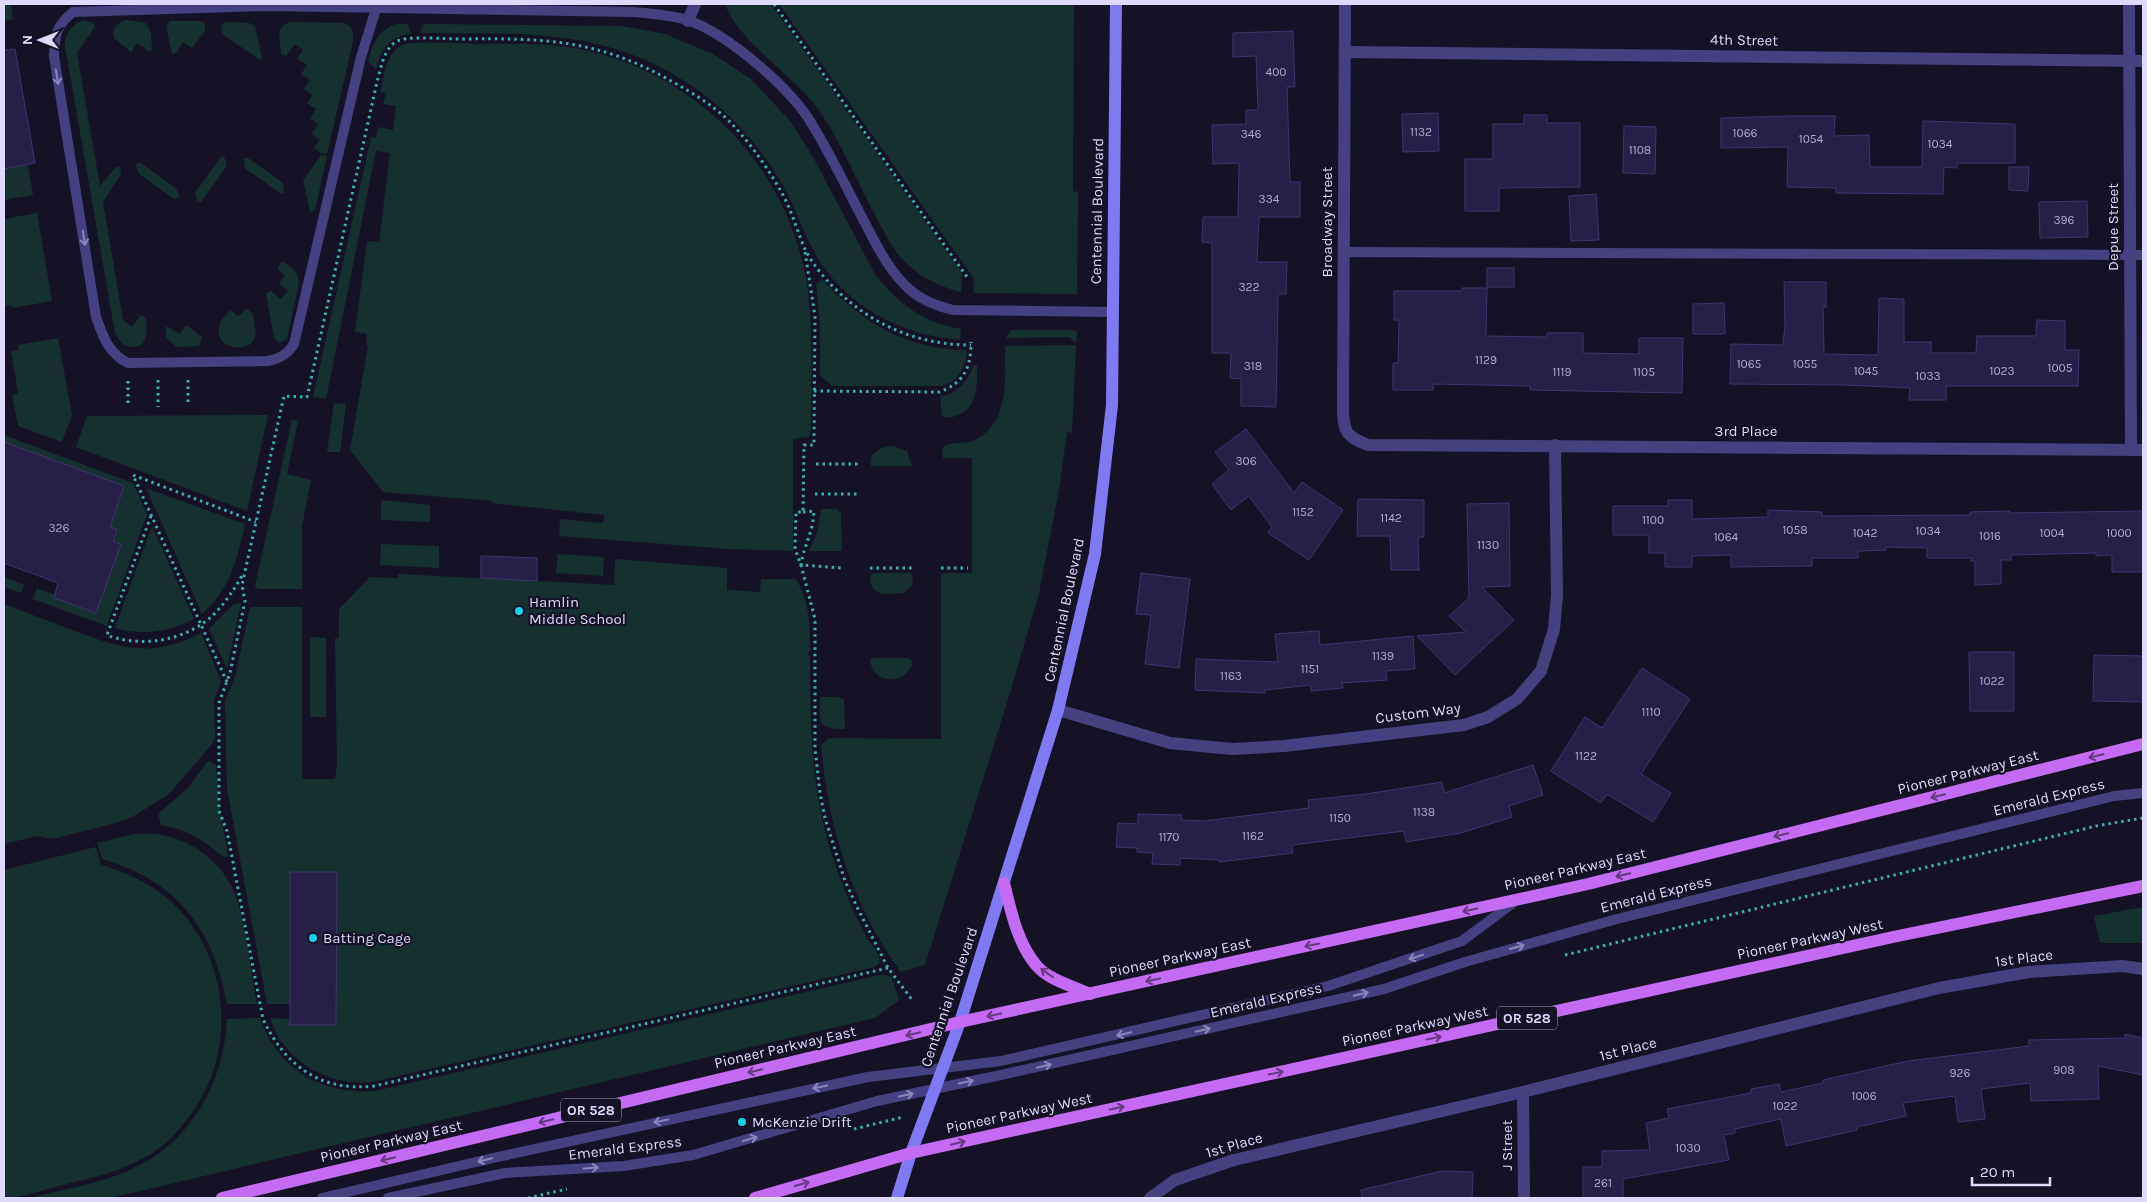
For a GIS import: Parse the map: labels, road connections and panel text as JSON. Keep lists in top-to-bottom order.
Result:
{
  "streets": {
    "main road": [
      "Centennial Boulevard",
      "Pioneer Parkway East",
      "Pioneer Parkway West",
      "OR 528"
    ],
    "street": [
      "4th Street",
      "Broadway Street",
      "Depue Street",
      "3rd Place",
      "Custom Way",
      "1st Place",
      "J Street"
    ],
    "lane": ["Emerald Express"]
  },
  "crossings": [
    ["4th Street", "Broadway Street"],
    ["4th Street", "Depue Street"],
    ["Centennial Boulevard", "Custom Way"],
    ["Centennial Boulevard", "Pioneer Parkway East"],
    ["Centennial Boulevard", "Emerald Express"],
    ["Centennial Boulevard", "Pioneer Parkway West"],
    ["Broadway Street", "3rd Place"],
    ["Depue Street", "3rd Place"],
    ["3rd Place", "Custom Way"],
    ["Pioneer Parkway East", "Emerald Express"],
    ["1st Place", "J Street"]
  ],
  "one_way": ["Pioneer Parkway East", "Pioneer Parkway West"],
  "places": ["Hamlin Middle School", "Batting Cage", "McKenzie Drift"],
  "house_numbers": [
    "400",
    "1132",
    "1066",
    "346",
    "1054",
    "1034",
    "1108",
    "334",
    "396",
    "322",
    "1129",
    "1065",
    "1055",
    "318",
    "1005",
    "1045",
    "1023",
    "1119",
    "1105",
    "1033",
    "306",
    "1152",
    "1142",
    "1100",
    "326",
    "1058",
    "1034",
    "1042",
    "1004",
    "1000",
    "1016",
    "1064",
    "1130",
    "1139",
    "1151",
    "1163",
    "1022",
    "1110",
    "1122",
    "1138",
    "1150",
    "1162",
    "1170",
    "908",
    "926",
    "1006",
    "1022",
    "1030",
    "261"
  ],
  "scale_bar": "20 m",
  "north": "left"
}
